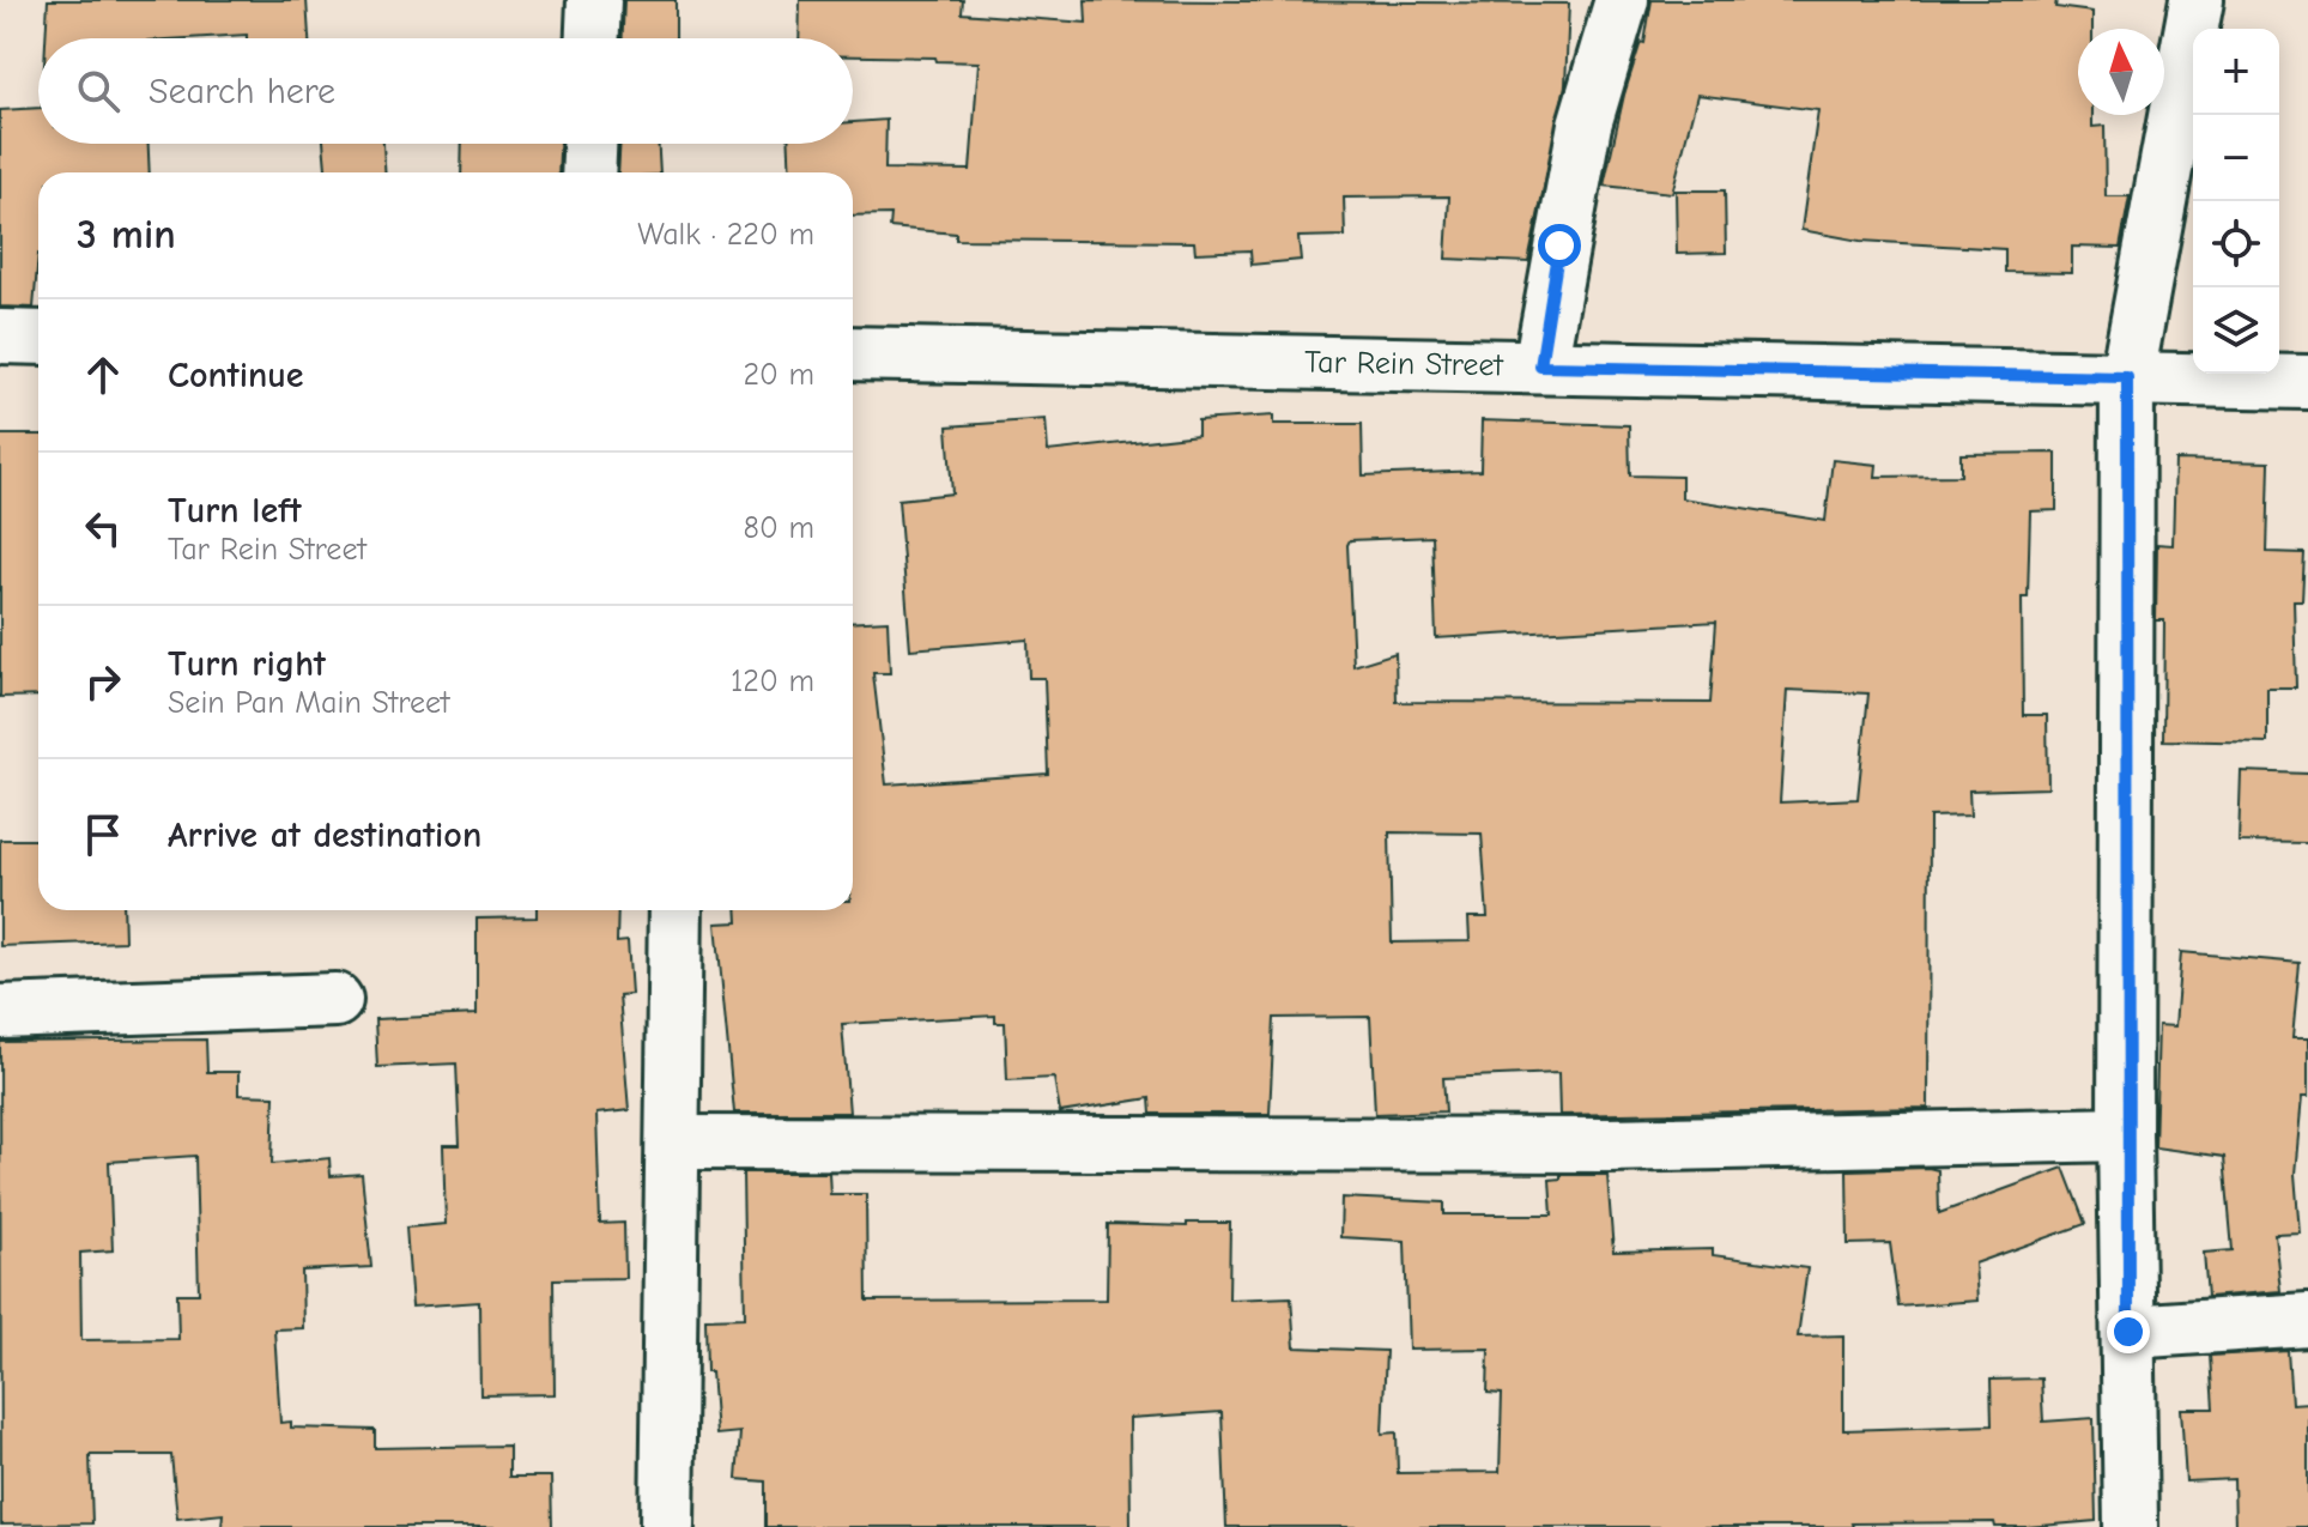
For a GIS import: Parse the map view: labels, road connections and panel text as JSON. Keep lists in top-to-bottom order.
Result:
{
  "streets": {
    "street": ["Tar Rein Street"]
  },
  "north": "top",
  "page": {
    "map_buttons": ["+", "−"],
    "search": "Search here",
    "heading": ["3 min", "Walk · 220 m"],
    "list": [
      ["Continue", "20 m"],
      ["Turn left", "Tar Rein Street", "80 m"],
      ["Turn right", "Sein Pan Main Street", "120 m"],
      "Arrive at destination"
    ]
  }
}
